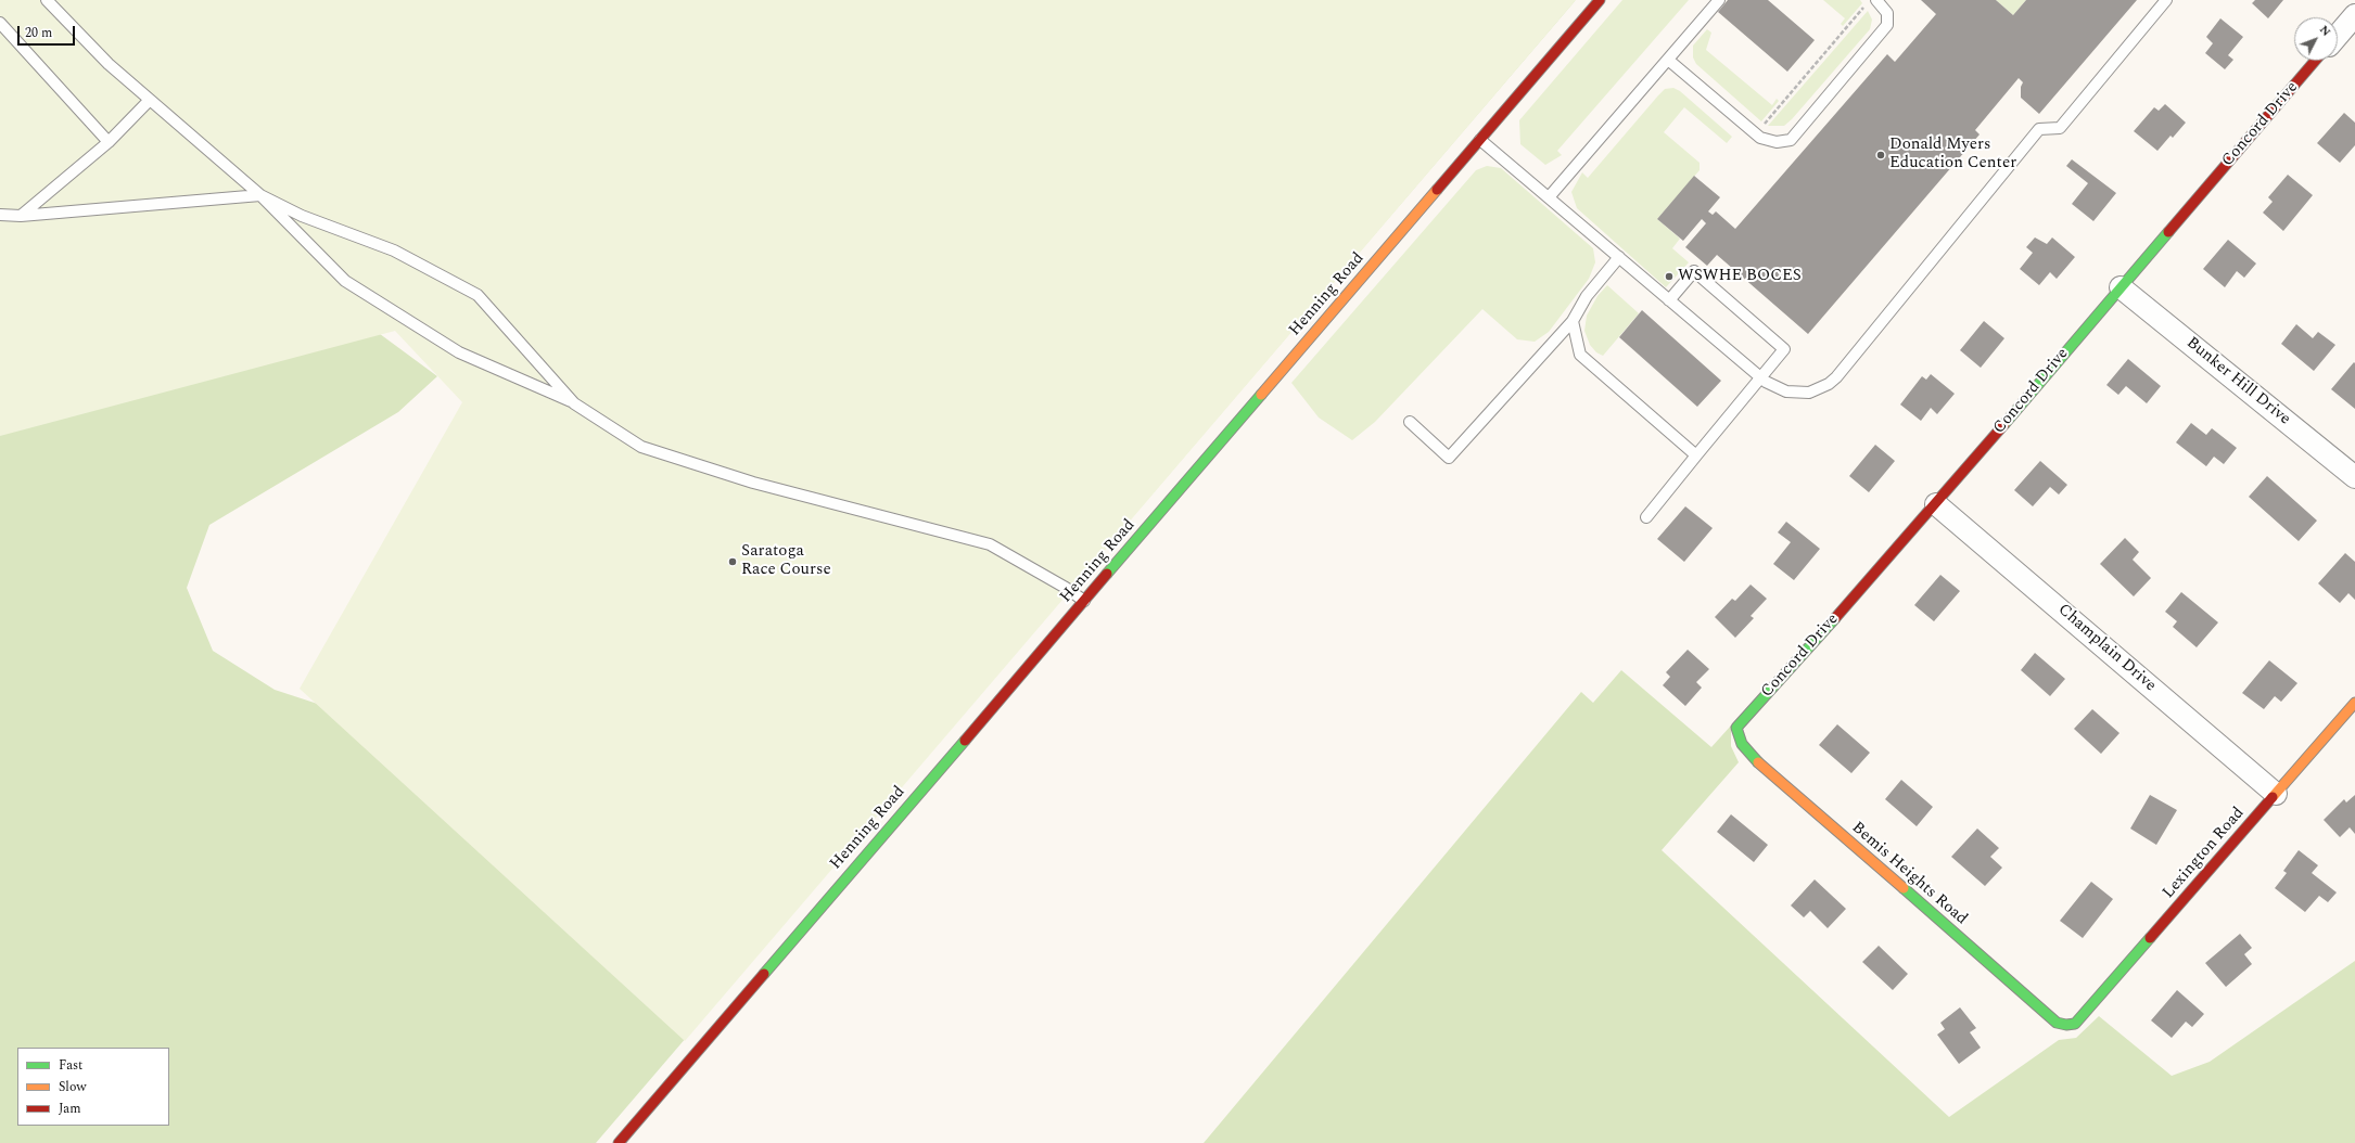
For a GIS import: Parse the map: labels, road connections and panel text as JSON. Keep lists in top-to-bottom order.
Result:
{
  "streets": {
    "street": [
      "Concord Drive",
      "Henning Road",
      "Bunker Hill Drive",
      "Champlain Drive",
      "Lexington Road",
      "Bemis Heights Road"
    ]
  },
  "crossings": [
    ["Concord Drive", "Bunker Hill Drive"],
    ["Concord Drive", "Champlain Drive"],
    ["Concord Drive", "Bemis Heights Road"],
    ["Champlain Drive", "Lexington Road"],
    ["Lexington Road", "Bemis Heights Road"]
  ],
  "places": ["Donald Myers Education Center", "WSWHE BOCES", "Saratoga Race Course"],
  "legend": ["Fast", "Slow", "Jam"],
  "scale_bar": "20 m",
  "north": "top right"
}
